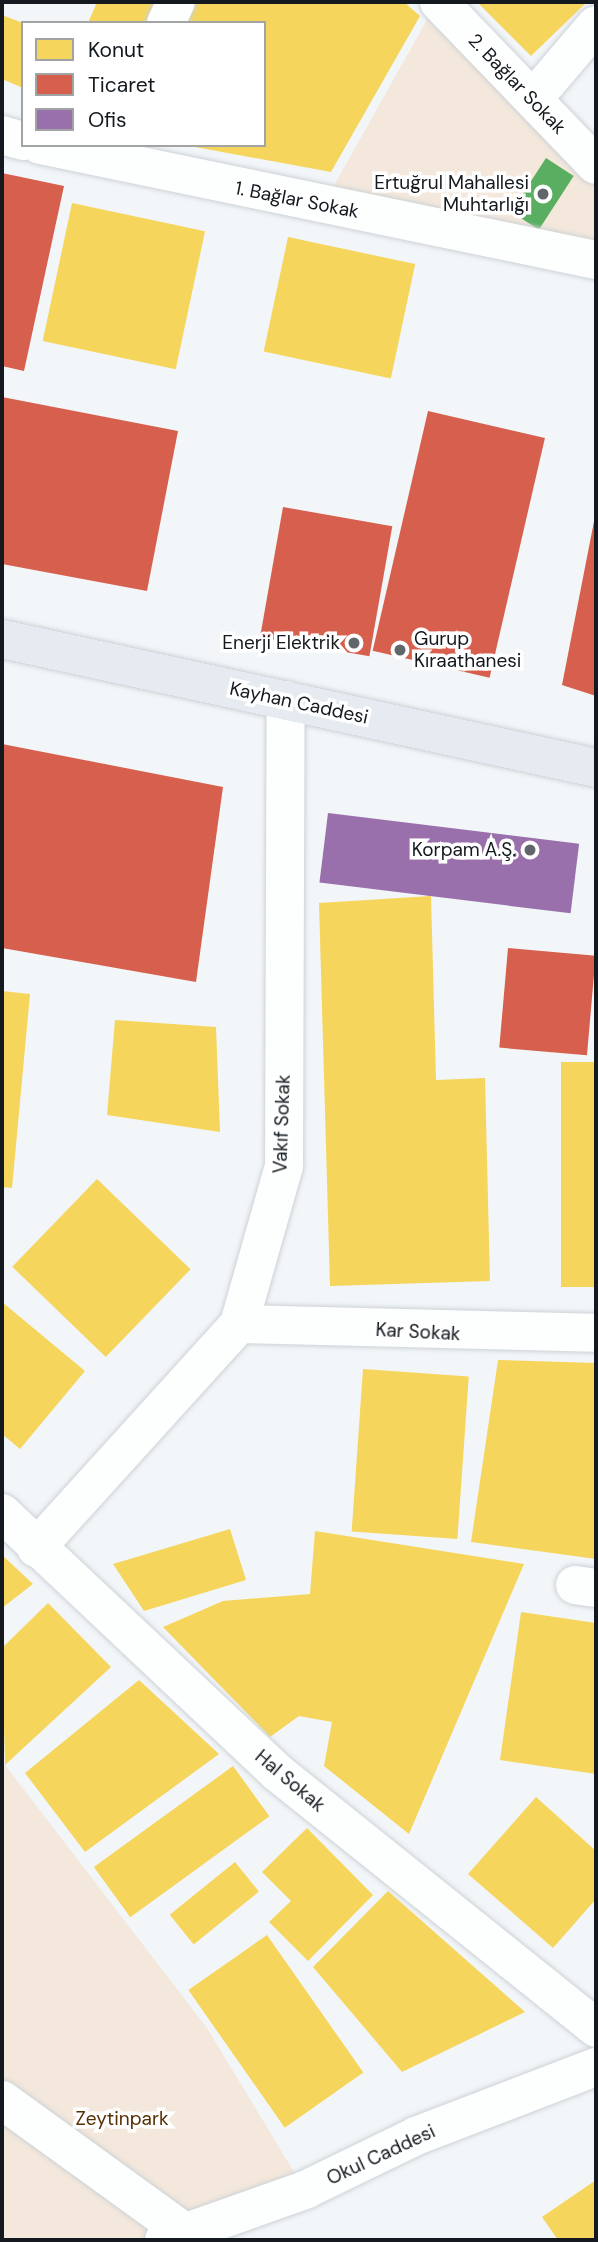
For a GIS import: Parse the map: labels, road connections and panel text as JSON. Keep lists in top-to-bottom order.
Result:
{
  "streets": {
    "main road": ["Kayhan Caddesi"],
    "street": [
      "2. Bağlar Sokak",
      "1. Bağlar Sokak",
      "Vakıf Sokak",
      "Kar Sokak",
      "Hal Sokak",
      "Okul Caddesi"
    ]
  },
  "crossings": [
    ["Kayhan Caddesi", "Vakıf Sokak"],
    ["Vakıf Sokak", "Kar Sokak"],
    ["Vakıf Sokak", "Hal Sokak"]
  ],
  "parks": ["Zeytinpark"],
  "places": [
    "Ertuğrul Mahallesi Muhtarlığı",
    "Enerji Elektrik",
    "Gurup Kıraathanesi",
    "Korpam A.Ş."
  ],
  "legend": ["Konut", "Ticaret", "Ofis"]
}
